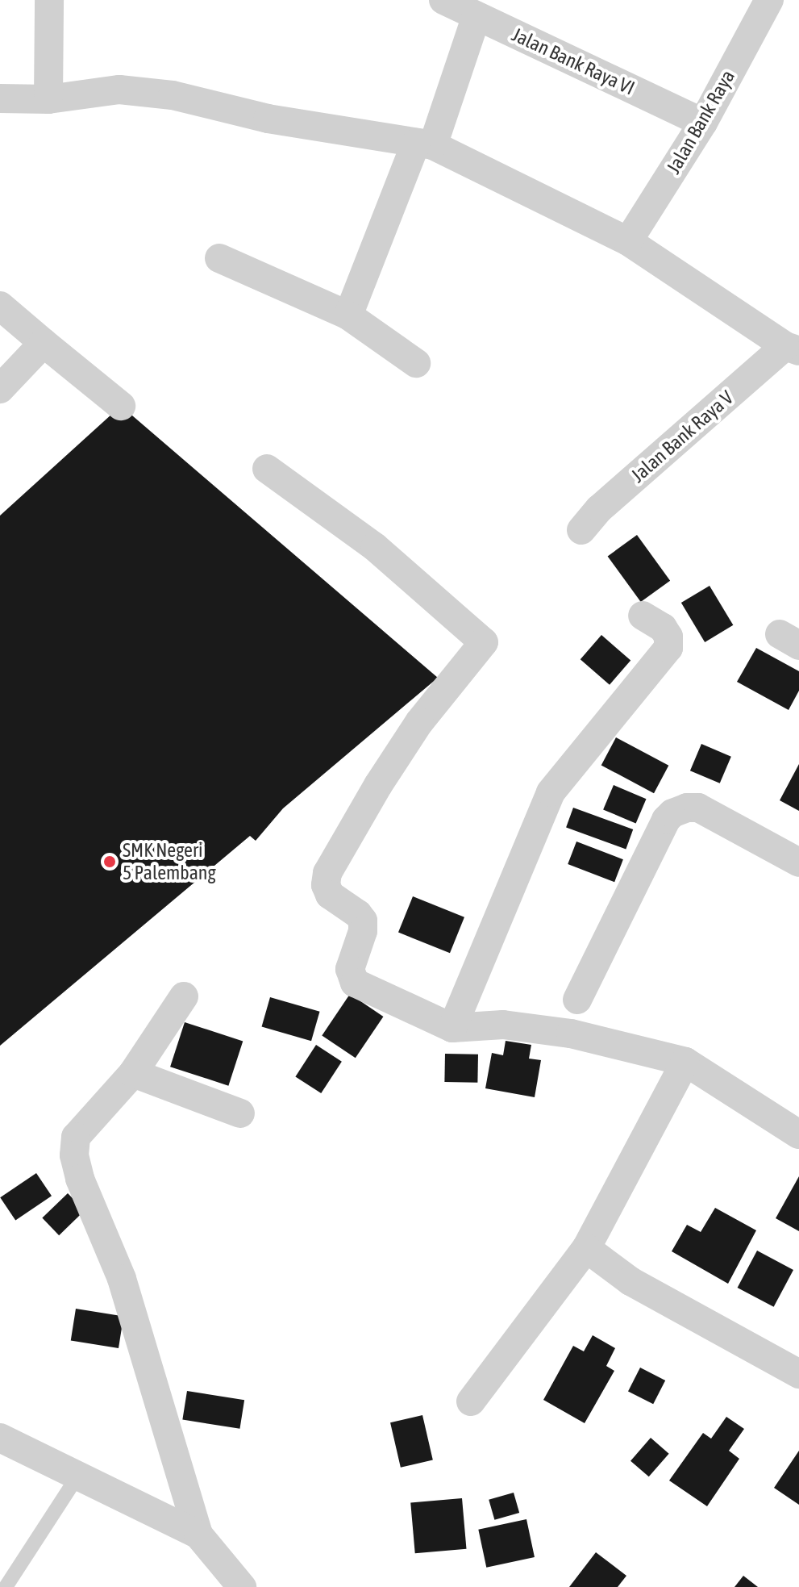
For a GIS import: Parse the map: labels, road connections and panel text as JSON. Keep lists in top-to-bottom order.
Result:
{
  "streets": {
    "street": ["Jalan Bank Raya VI", "Jalan Bank Raya", "Jalan Bank Raya V"]
  },
  "crossings": [
    ["Jalan Bank Raya VI", "Jalan Bank Raya"]
  ],
  "places": ["SMK Negeri 5 Palembang"]
}
